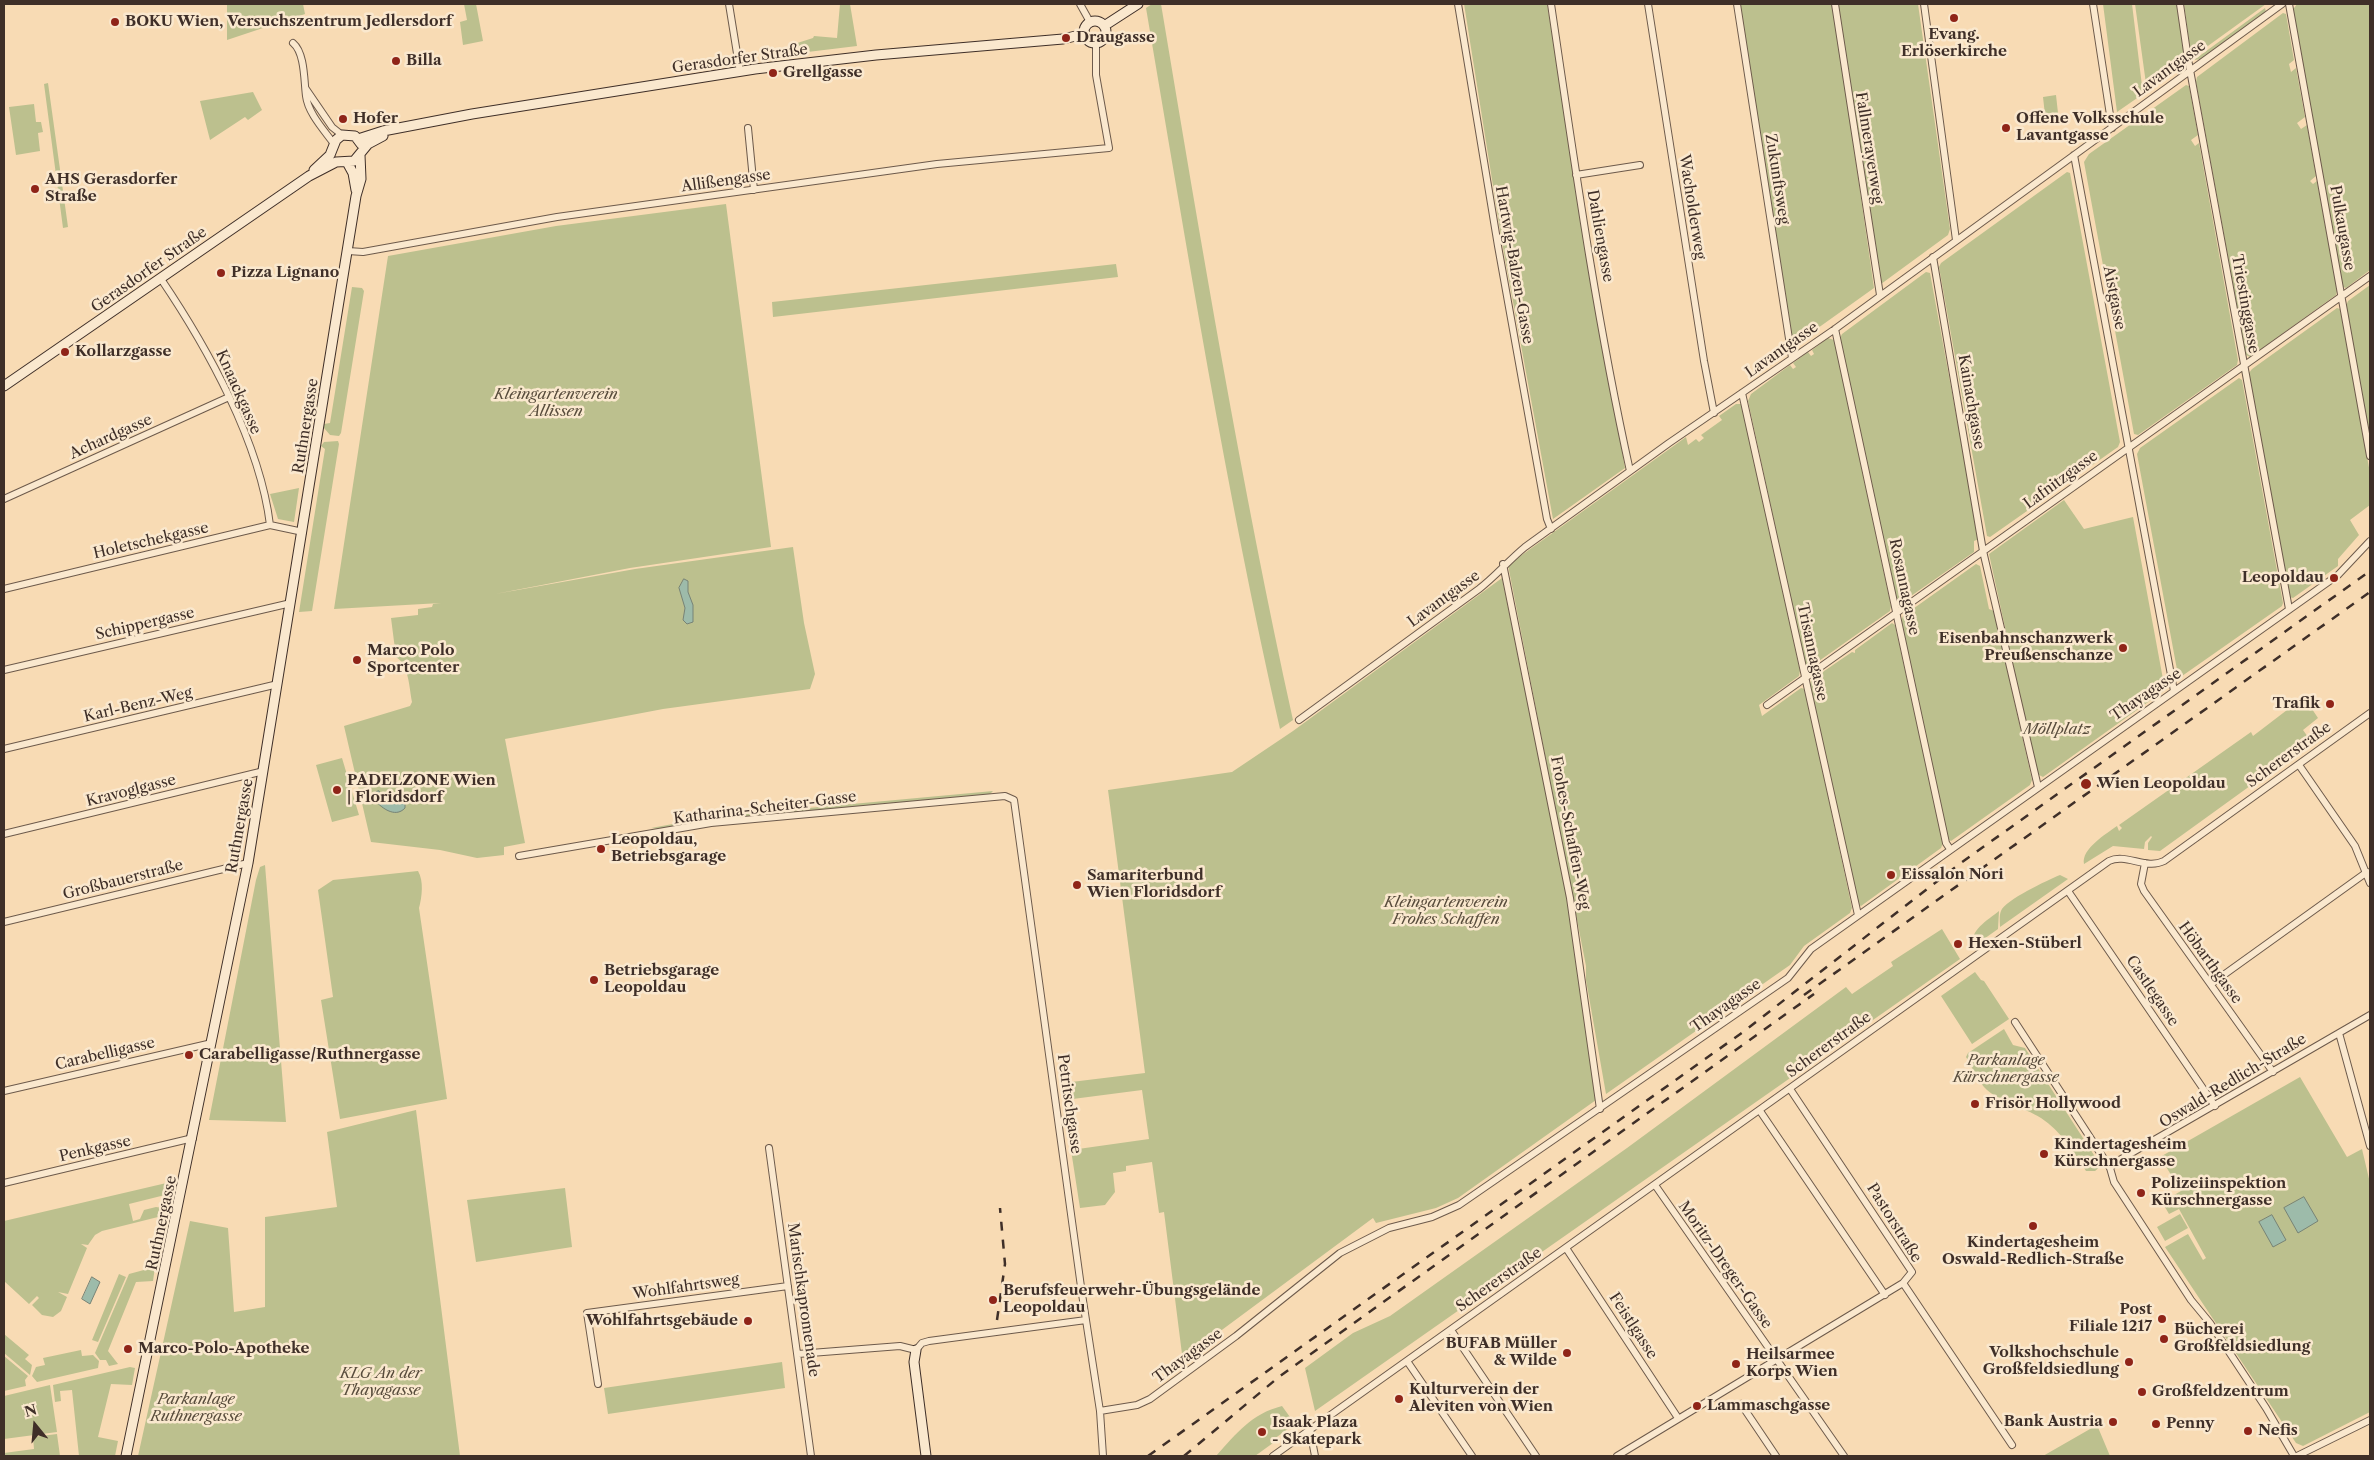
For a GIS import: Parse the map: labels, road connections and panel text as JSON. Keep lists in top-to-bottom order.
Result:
{
  "streets": {
    "street": [
      "Gerasdorfer Straße",
      "Lavantgasse",
      "Fallmerayerweg",
      "Zukunftsweg",
      "Allißengasse",
      "Wacholderweg",
      "Pulkaugasse",
      "Dahliengasse",
      "Hartwig-Balzen-Gasse",
      "Aistgasse",
      "Triestinggasse",
      "Knaackgasse",
      "Kainachgasse",
      "Ruthnergasse",
      "Achardgasse",
      "Lafnitzgasse",
      "Holetschekgasse",
      "Rosannagasse",
      "Schippergasse",
      "Trisannagasse",
      "Thayagasse",
      "Karl-Benz-Weg",
      "Schererstraße",
      "Kravoglgasse",
      "Katharina-Scheiter-Gasse",
      "Frohes-Schaffen-Weg",
      "Großbauerstraße",
      "Höbarthgasse",
      "Castlegasse",
      "Carabelligasse",
      "Oswald-Redlich-Straße",
      "Petritschgasse",
      "Penkgasse",
      "Pastorstraße",
      "Moritz-Dreger-Gasse",
      "Wohlfahrtsweg",
      "Marischkapromenade",
      "Feistlgasse"
    ]
  },
  "crossings": [
    ["Gerasdorfer Straße", "Allißengasse"],
    ["Gerasdorfer Straße", "Knaackgasse"],
    ["Gerasdorfer Straße", "Ruthnergasse"],
    ["Lavantgasse", "Fallmerayerweg"],
    ["Lavantgasse", "Zukunftsweg"],
    ["Lavantgasse", "Wacholderweg"],
    ["Lavantgasse", "Dahliengasse"],
    ["Lavantgasse", "Hartwig-Balzen-Gasse"],
    ["Lavantgasse", "Aistgasse"],
    ["Lavantgasse", "Triestinggasse"],
    ["Lavantgasse", "Kainachgasse"],
    ["Lavantgasse", "Rosannagasse"],
    ["Lavantgasse", "Trisannagasse"],
    ["Lavantgasse", "Frohes-Schaffen-Weg"],
    ["Allißengasse", "Ruthnergasse"],
    ["Pulkaugasse", "Lafnitzgasse"],
    ["Aistgasse", "Lafnitzgasse"],
    ["Triestinggasse", "Lafnitzgasse"],
    ["Triestinggasse", "Thayagasse"],
    ["Knaackgasse", "Achardgasse"],
    ["Knaackgasse", "Holetschekgasse"],
    ["Kainachgasse", "Lafnitzgasse"],
    ["Ruthnergasse", "Holetschekgasse"],
    ["Ruthnergasse", "Schippergasse"],
    ["Ruthnergasse", "Karl-Benz-Weg"],
    ["Ruthnergasse", "Kravoglgasse"],
    ["Ruthnergasse", "Großbauerstraße"],
    ["Ruthnergasse", "Carabelligasse"],
    ["Ruthnergasse", "Penkgasse"],
    ["Lafnitzgasse", "Rosannagasse"],
    ["Lafnitzgasse", "Trisannagasse"],
    ["Rosannagasse", "Thayagasse"],
    ["Trisannagasse", "Thayagasse"],
    ["Thayagasse", "Frohes-Schaffen-Weg"],
    ["Thayagasse", "Petritschgasse"],
    ["Schererstraße", "Höbarthgasse"],
    ["Schererstraße", "Castlegasse"],
    ["Schererstraße", "Pastorstraße"],
    ["Schererstraße", "Moritz-Dreger-Gasse"],
    ["Schererstraße", "Feistlgasse"],
    ["Katharina-Scheiter-Gasse", "Petritschgasse"],
    ["Höbarthgasse", "Oswald-Redlich-Straße"],
    ["Castlegasse", "Oswald-Redlich-Straße"],
    ["Wohlfahrtsweg", "Marischkapromenade"]
  ],
  "parks": [
    "Kleingartenverein Allissen",
    "Möllplatz",
    "Kleingartenverein Frohes Schaffen",
    "Parkanlage Kürschnergasse",
    "KLG An der Thayagasse",
    "Parkanlage Ruthnergasse"
  ],
  "places": [
    "Evang. Erlöserkirche",
    "BOKU Wien, Versuchszentrum Jedlersdorf",
    "Draugasse",
    "Billa",
    "Grellgasse",
    "Hofer",
    "Offene Volksschule Lavantgasse",
    "AHS Gerasdorfer Straße",
    "Pizza Lignano",
    "Kollarzgasse",
    "Leopoldau",
    "Eisenbahnschanzwerk Preußenschanze",
    "Marco Polo Sportcenter",
    "Trafik",
    "Wien Leopoldau",
    "PADELZONE Wien | Floridsdorf",
    "Leopoldau, Betriebsgarage",
    "Eissalon Nori",
    "Samariterbund Wien Floridsdorf",
    "Hexen-Stüberl",
    "Betriebsgarage Leopoldau",
    "Carabelligasse/Ruthnergasse",
    "Frisör Hollywood",
    "Kindertagesheim Kürschnergasse",
    "Polizeiinspektion Kürschnergasse",
    "Kindertagesheim Oswald-Redlich-Straße",
    "Berufsfeuerwehr-Übungsgelände Leopoldau",
    "Post Filiale 1217",
    "Wohlfahrtsgebäude",
    "Bücherei Großfeldsiedlung",
    "Marco-Polo-Apotheke",
    "BUFAB Müller & Wilde",
    "Volkshochschule Großfeldsiedlung",
    "Heilsarmee Korps Wien",
    "Großfeldzentrum",
    "Kulturverein der Aleviten von Wien",
    "Lammaschgasse",
    "Bank Austria",
    "Penny",
    "Nefis",
    "Isaak Plaza - Skatepark"
  ],
  "north": "top"
}
